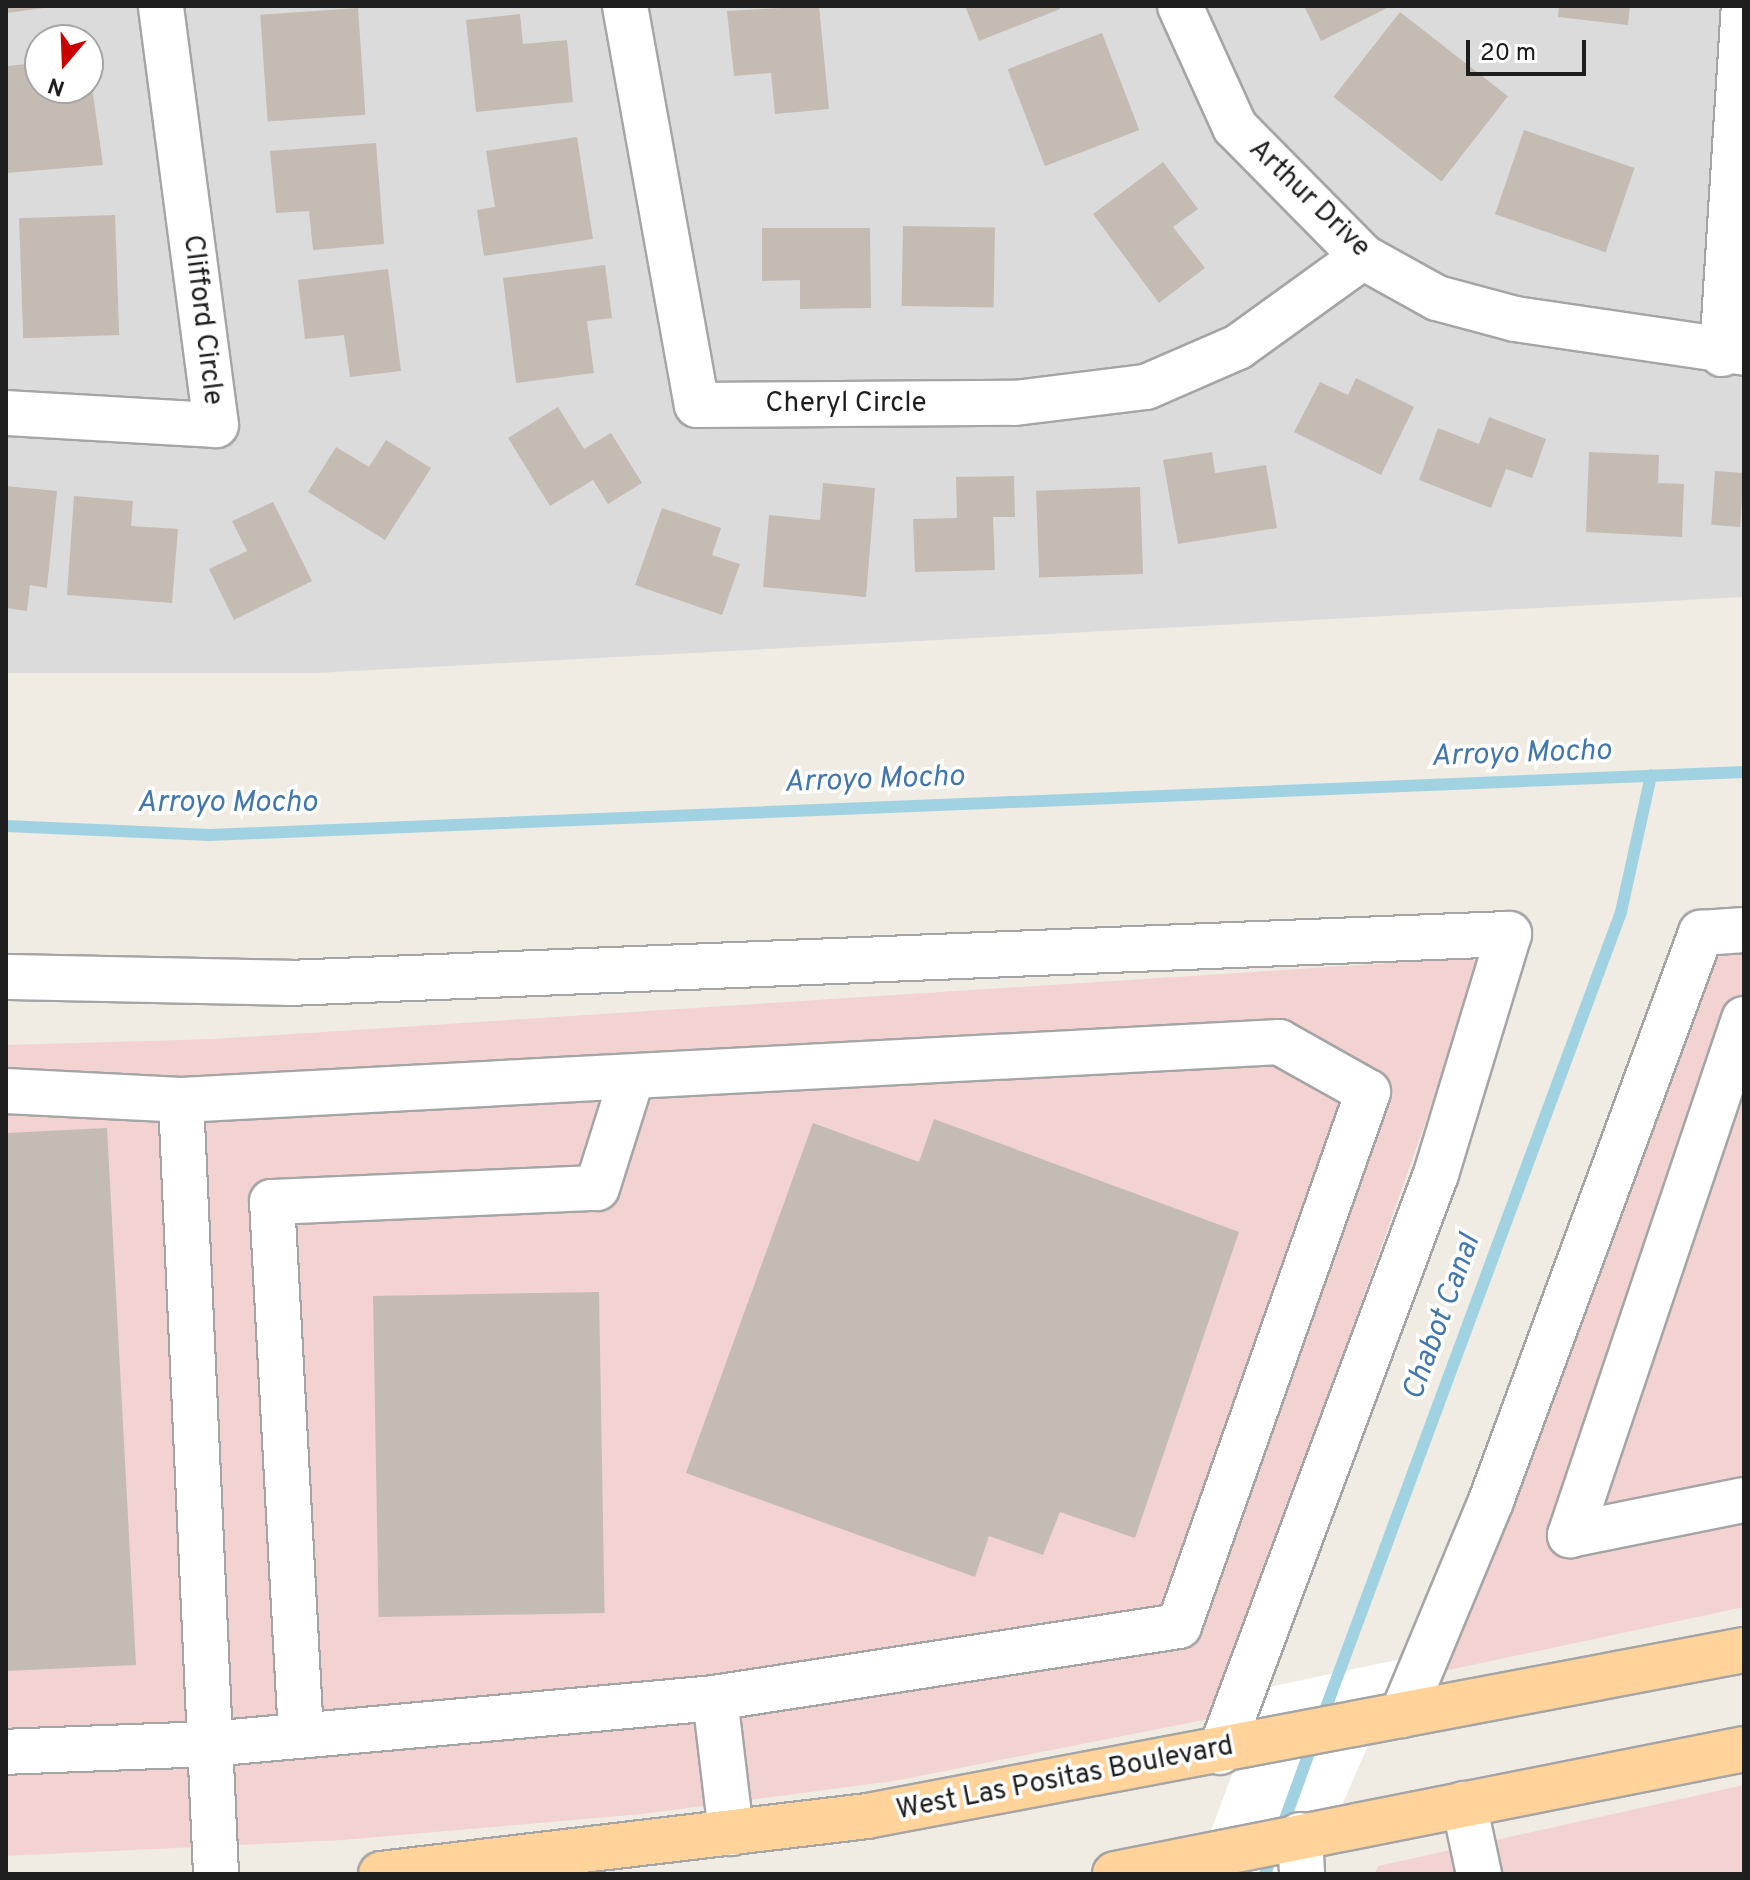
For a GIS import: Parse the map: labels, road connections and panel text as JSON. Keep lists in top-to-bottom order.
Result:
{
  "streets": {
    "main road": ["West Las Positas Boulevard"],
    "street": ["Arthur Drive", "Clifford Circle", "Cheryl Circle"]
  },
  "crossings": [
    ["Arthur Drive", "Cheryl Circle"]
  ],
  "water": ["Arroyo Mocho", "Chabot Canal"],
  "scale_bar": "20 m",
  "north": "bottom"
}
